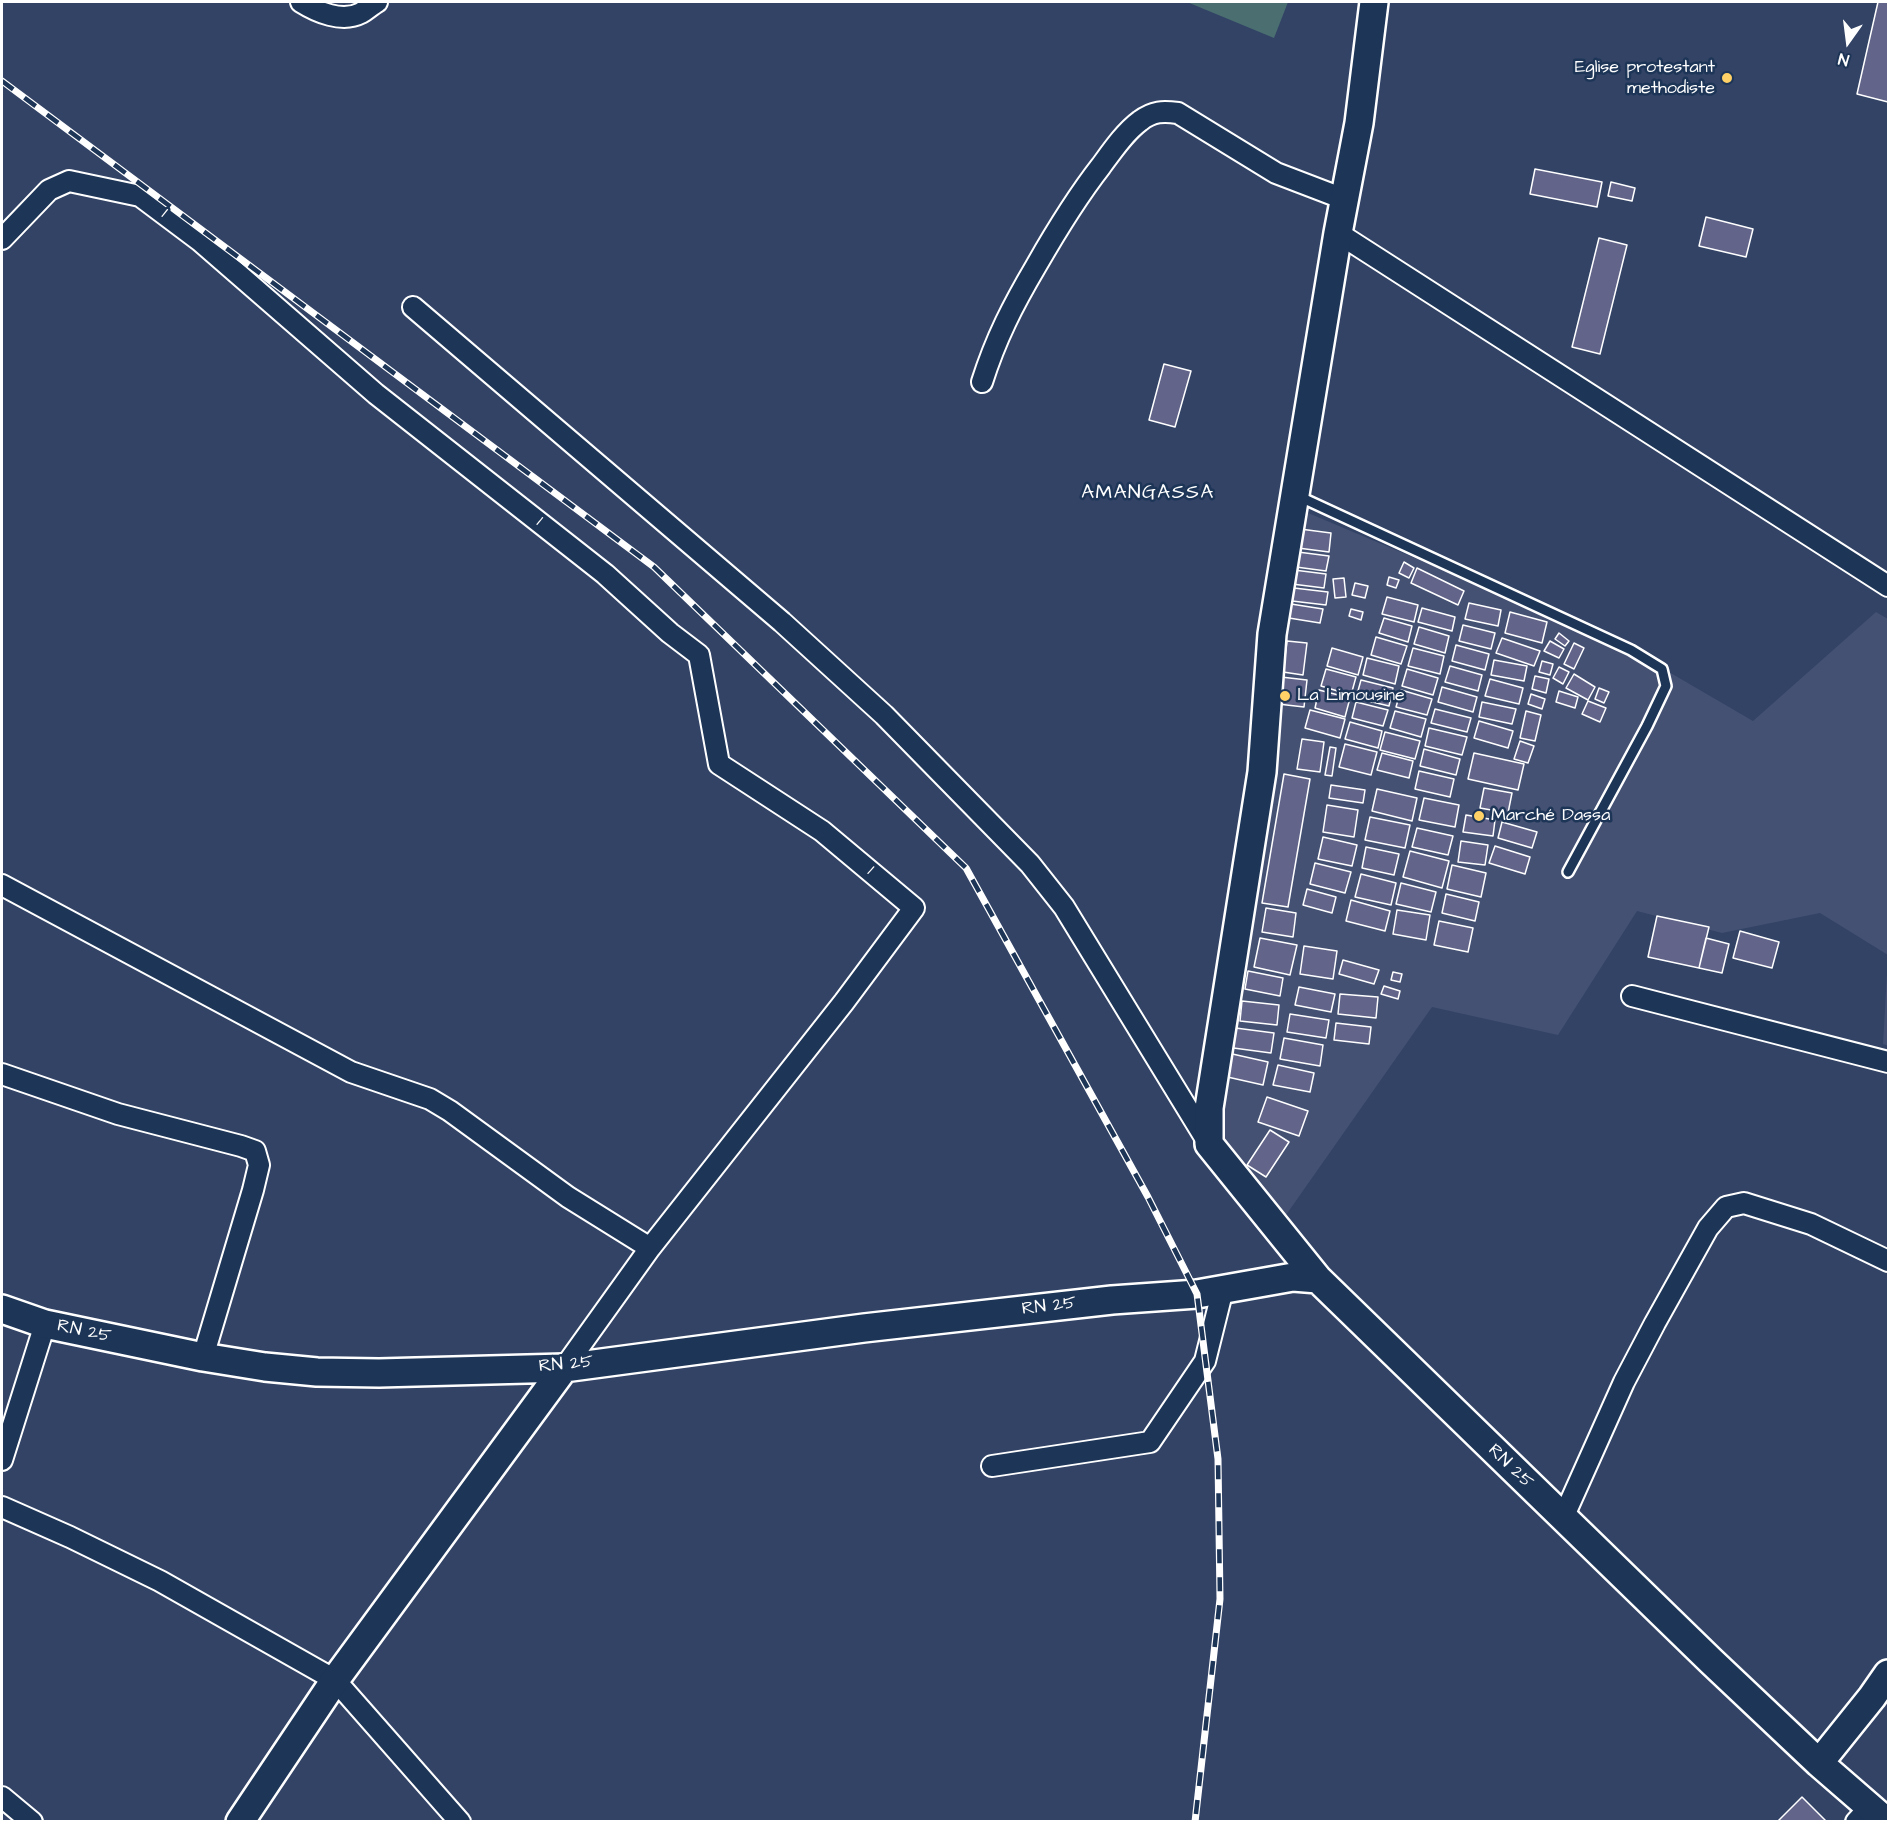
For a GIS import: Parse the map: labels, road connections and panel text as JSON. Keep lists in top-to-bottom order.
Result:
{
  "streets": {
    "main road": ["RN 25"],
    "street": ["1"]
  },
  "districts": ["AMANGASSA"],
  "places": ["Eglise protestant methodiste", "La Limousine", "Marché Dassa"],
  "north": "bottom"
}
